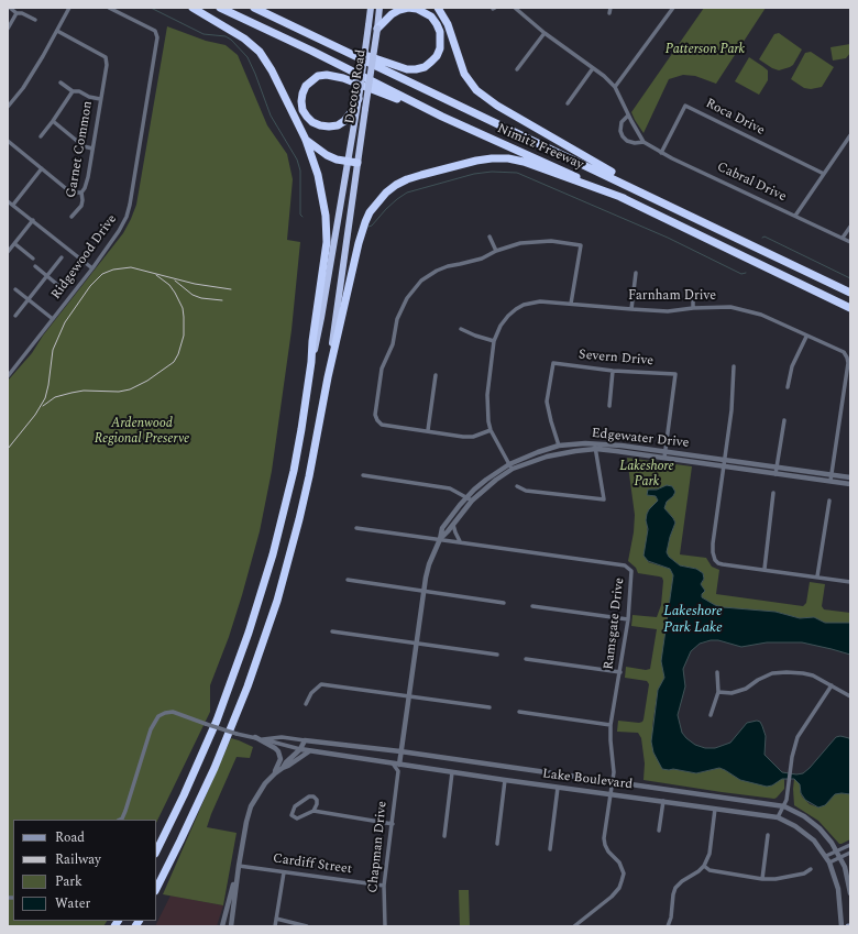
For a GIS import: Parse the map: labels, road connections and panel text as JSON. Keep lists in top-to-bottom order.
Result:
{
  "streets": {
    "highway": ["Decoto Road", "Nimitz Freeway"],
    "street": [
      "Roca Drive",
      "Garnet Common",
      "Cabral Drive",
      "Ridgewood Drive",
      "Farnham Drive",
      "Severn Drive",
      "Edgewater Drive",
      "Ramsgate Drive",
      "Lake Boulevard",
      "Chapman Drive",
      "Cardiff Street"
    ]
  },
  "crossings": [
    ["Roca Drive", "Cabral Drive"],
    ["Farnham Drive", "Edgewater Drive"],
    ["Severn Drive", "Edgewater Drive"],
    ["Edgewater Drive", "Ramsgate Drive"],
    ["Edgewater Drive", "Lake Boulevard"],
    ["Ramsgate Drive", "Lake Boulevard"],
    ["Chapman Drive", "Cardiff Street"]
  ],
  "water": ["Lakeshore Park Lake"],
  "parks": ["Patterson Park", "Ardenwood Regional Preserve", "Lakeshore Park"],
  "legend": [
    "Road",
    "Railway",
    "Park",
    "Water"
  ]
}
